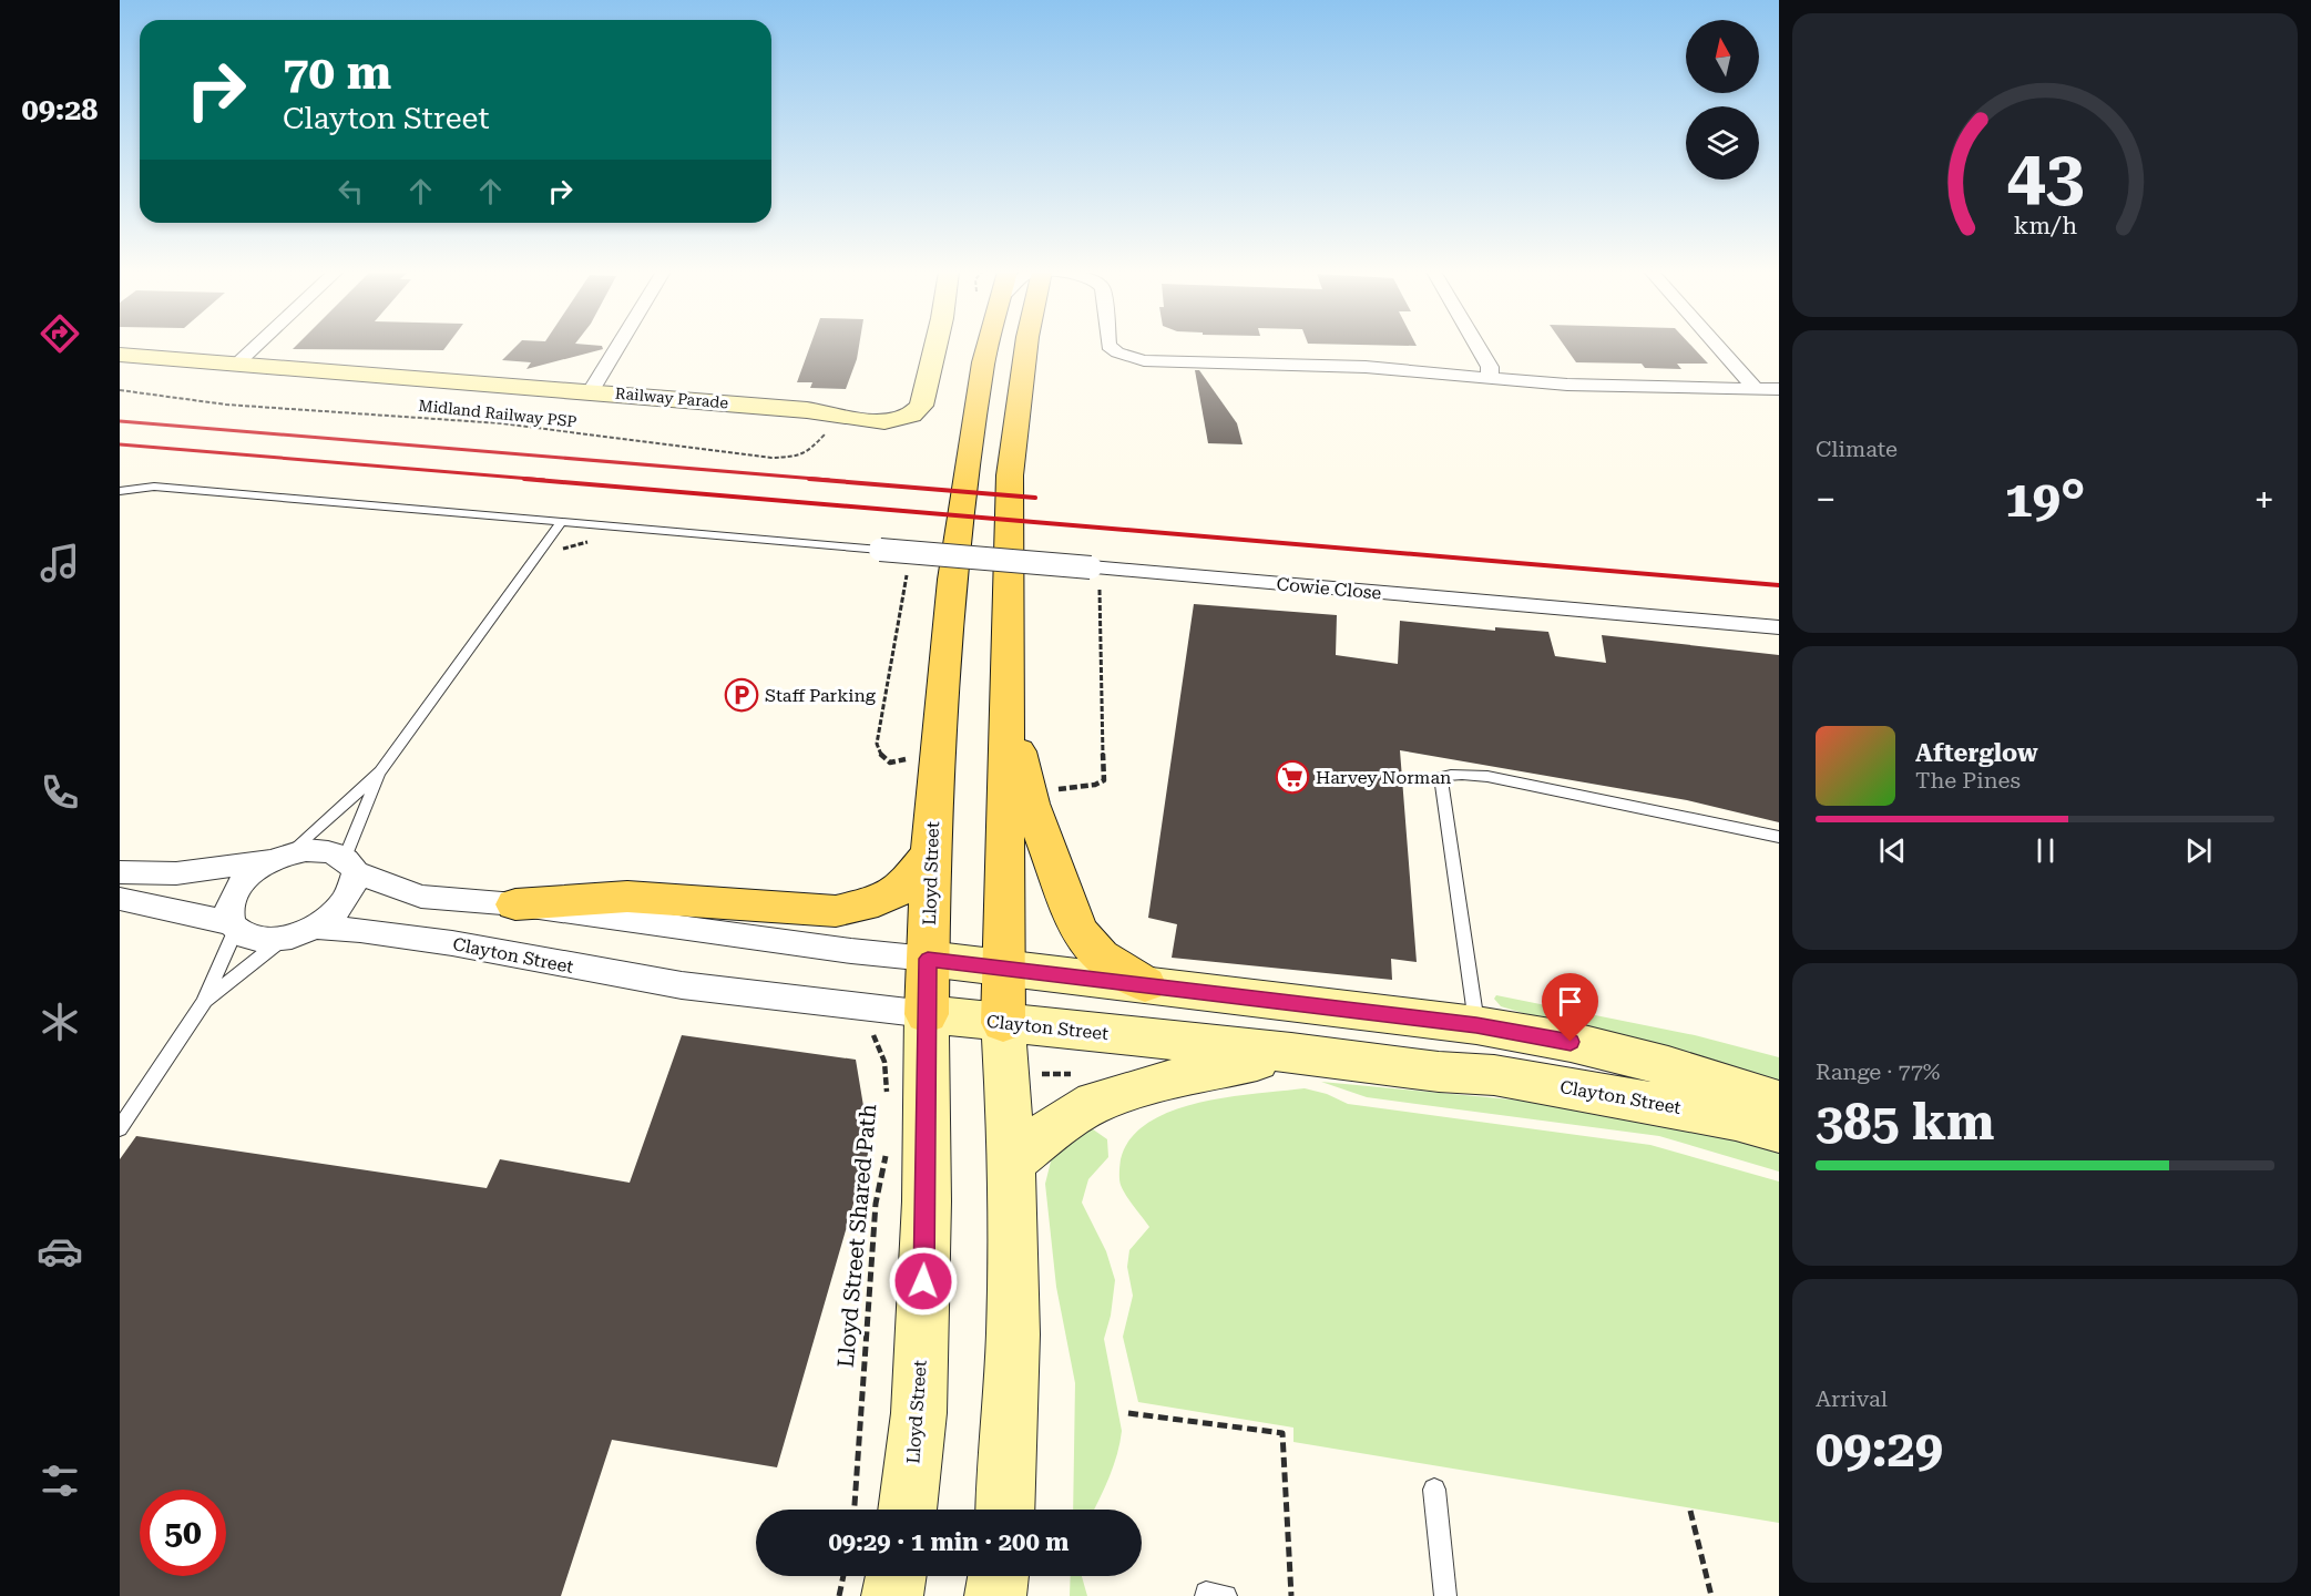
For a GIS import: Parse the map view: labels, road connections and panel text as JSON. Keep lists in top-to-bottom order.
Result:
{
  "streets": {
    "main road": ["Railway Parade", "Lloyd Street", "Clayton Street"],
    "street": ["Cowie Close"],
    "path": ["Midland Railway PSP", "Lloyd Street Shared Path"]
  },
  "crossings": [
    ["Lloyd Street", "Clayton Street"]
  ],
  "places": {
    "parking": ["Staff Parking"],
    "supermarket": ["Harvey Norman"]
  },
  "north": "top",
  "page": {
    "tabs": "09:28",
    "turn": ["70 m", "Clayton Street"],
    "tile": [
      "Climate",
      ["Range · 77%", "385 km"],
      ["Arrival", "09:29"]
    ],
    "heat": ["−", "19°", "+"],
    "song": ["Afterglow", "The Pines"],
    "limit": "50",
    "trip": "09:29 · 1 min · 200 m",
    "gauge": ["43", "km/h"]
  }
}
